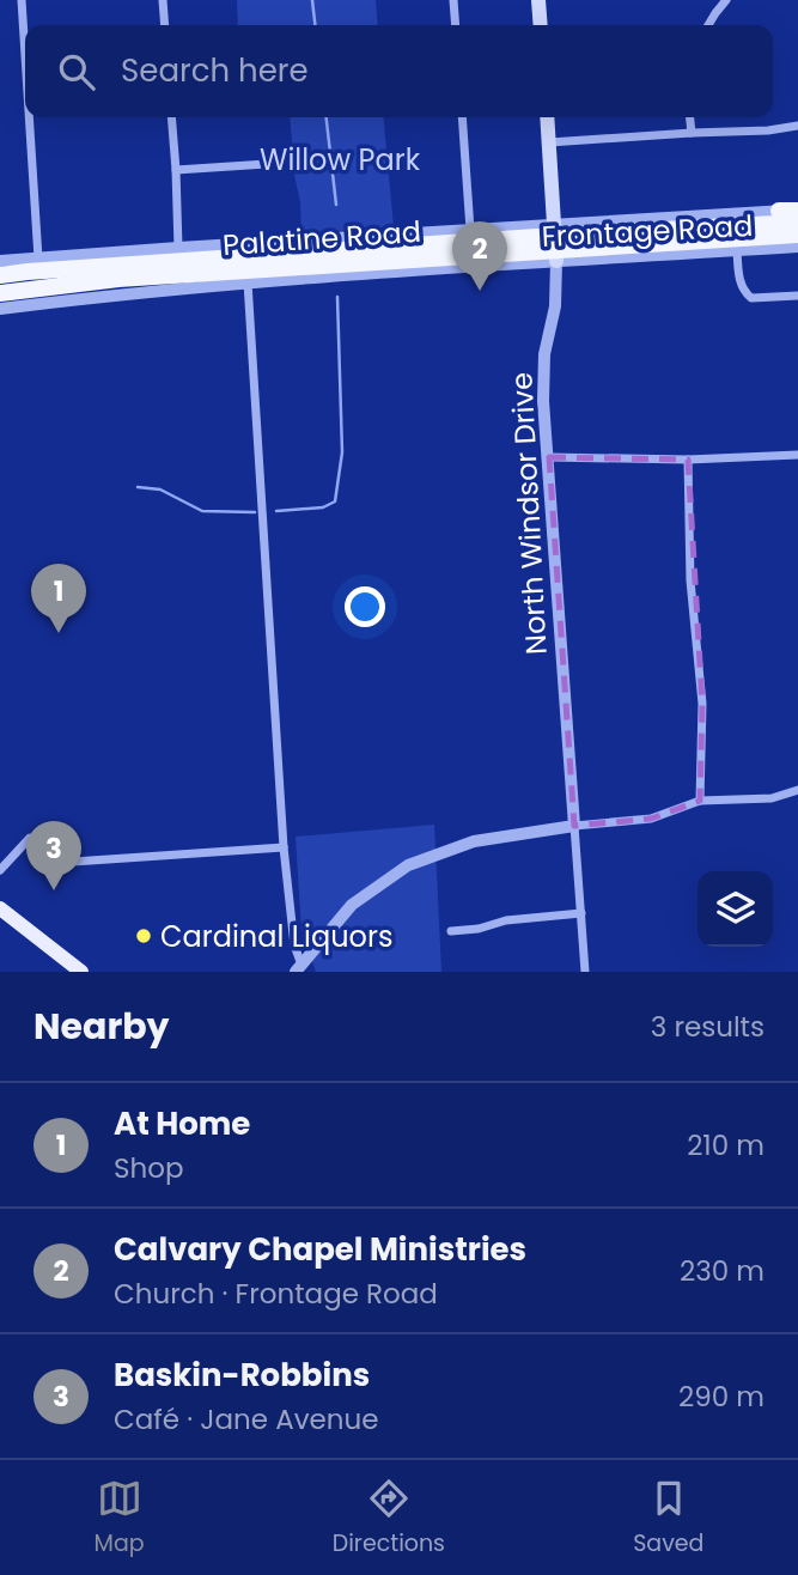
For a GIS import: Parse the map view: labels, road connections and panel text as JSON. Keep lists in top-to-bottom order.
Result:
{
  "streets": {
    "highway": ["Palatine Road"],
    "main road": ["North Windsor Drive"],
    "street": ["Frontage Road"]
  },
  "crossings": [
    ["Frontage Road", "Palatine Road"],
    ["Frontage Road", "North Windsor Drive"],
    ["Palatine Road", "North Windsor Drive"]
  ],
  "parks": ["Willow Park"],
  "places": ["Cardinal Liquors"],
  "page": {
    "search": "Search here",
    "pins": ["2", "1", "3"],
    "heading": ["Nearby", "3 results"],
    "list": [
      {
        "mark": "1",
        "name": "At Home",
        "note": "Shop",
        "value": "210 m"
      },
      {
        "mark": "2",
        "name": "Calvary Chapel Ministries",
        "note": "Church · Frontage Road",
        "value": "230 m"
      },
      {
        "mark": "3",
        "name": "Baskin-Robbins",
        "note": "Café · Jane Avenue",
        "value": "290 m"
      }
    ],
    "nav": ["Map", "Directions", "Saved"]
  }
}
